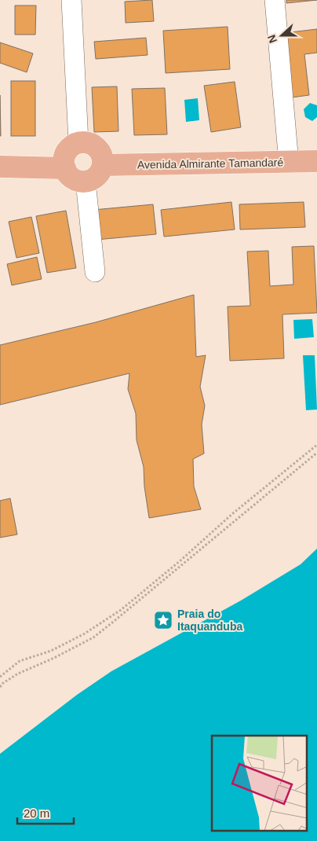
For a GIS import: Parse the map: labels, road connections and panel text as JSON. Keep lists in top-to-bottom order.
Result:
{
  "streets": {
    "main road": ["Avenida Almirante Tamandaré"]
  },
  "places": {
    "place": ["Praia do Itaquanduba"]
  },
  "scale_bar": "20 m",
  "north": "left"
}
